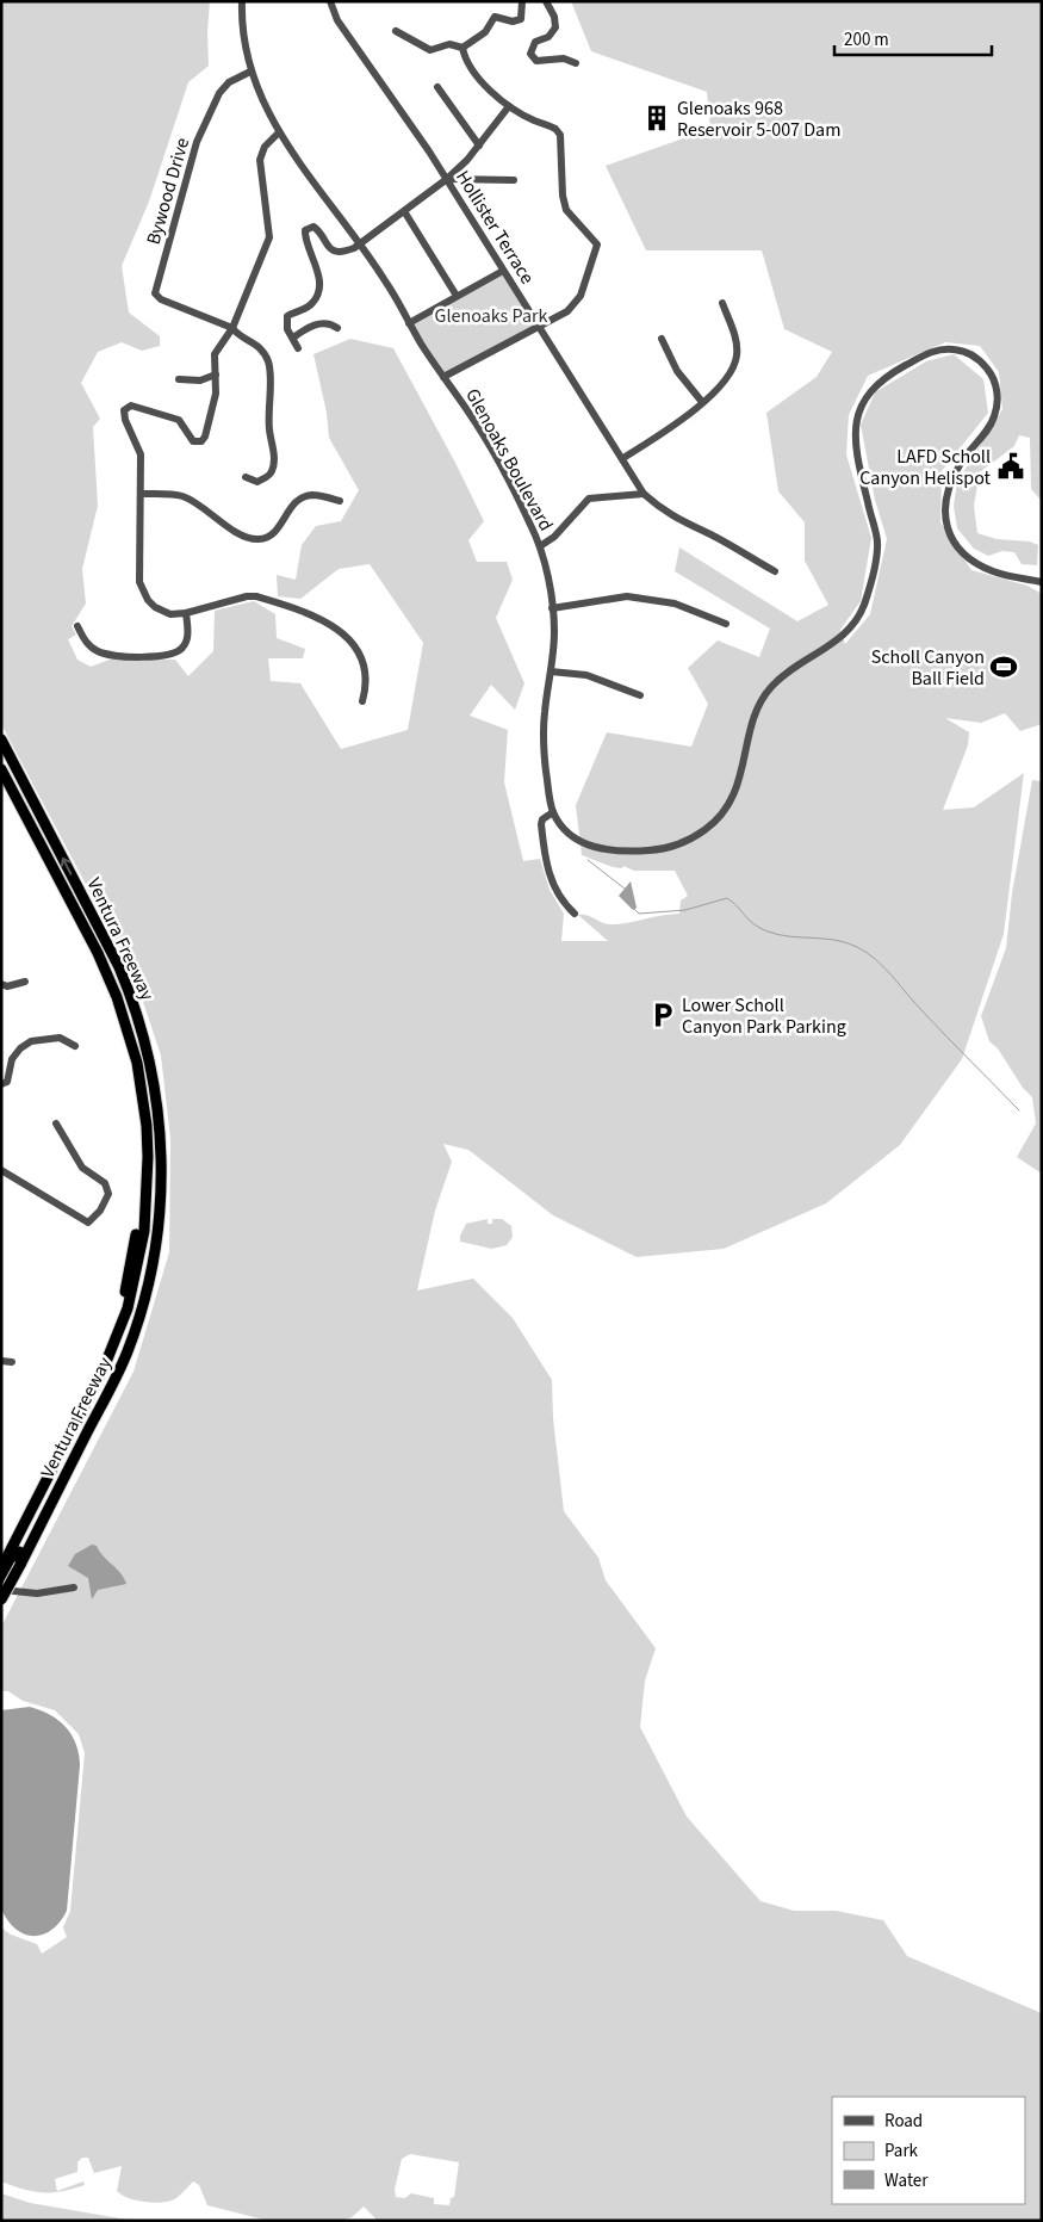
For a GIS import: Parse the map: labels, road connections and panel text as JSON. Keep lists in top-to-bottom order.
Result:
{
  "streets": {
    "highway": ["Ventura Freeway"],
    "street": ["Bywood Drive", "Hollister Terrace", "Glenoaks Boulevard"]
  },
  "crossings": [
    ["Bywood Drive", "Glenoaks Boulevard"]
  ],
  "parks": ["Glenoaks Park"],
  "places": {
    "building": ["Glenoaks 968 Reservoir 5-007 Dam"],
    "public building": ["LAFD Scholl Canyon Helispot"],
    "sports": ["Scholl Canyon Ball Field"],
    "parking": ["Lower Scholl Canyon Park Parking"]
  },
  "legend": ["Road", "Park", "Water"],
  "scale_bar": "200 m"
}
